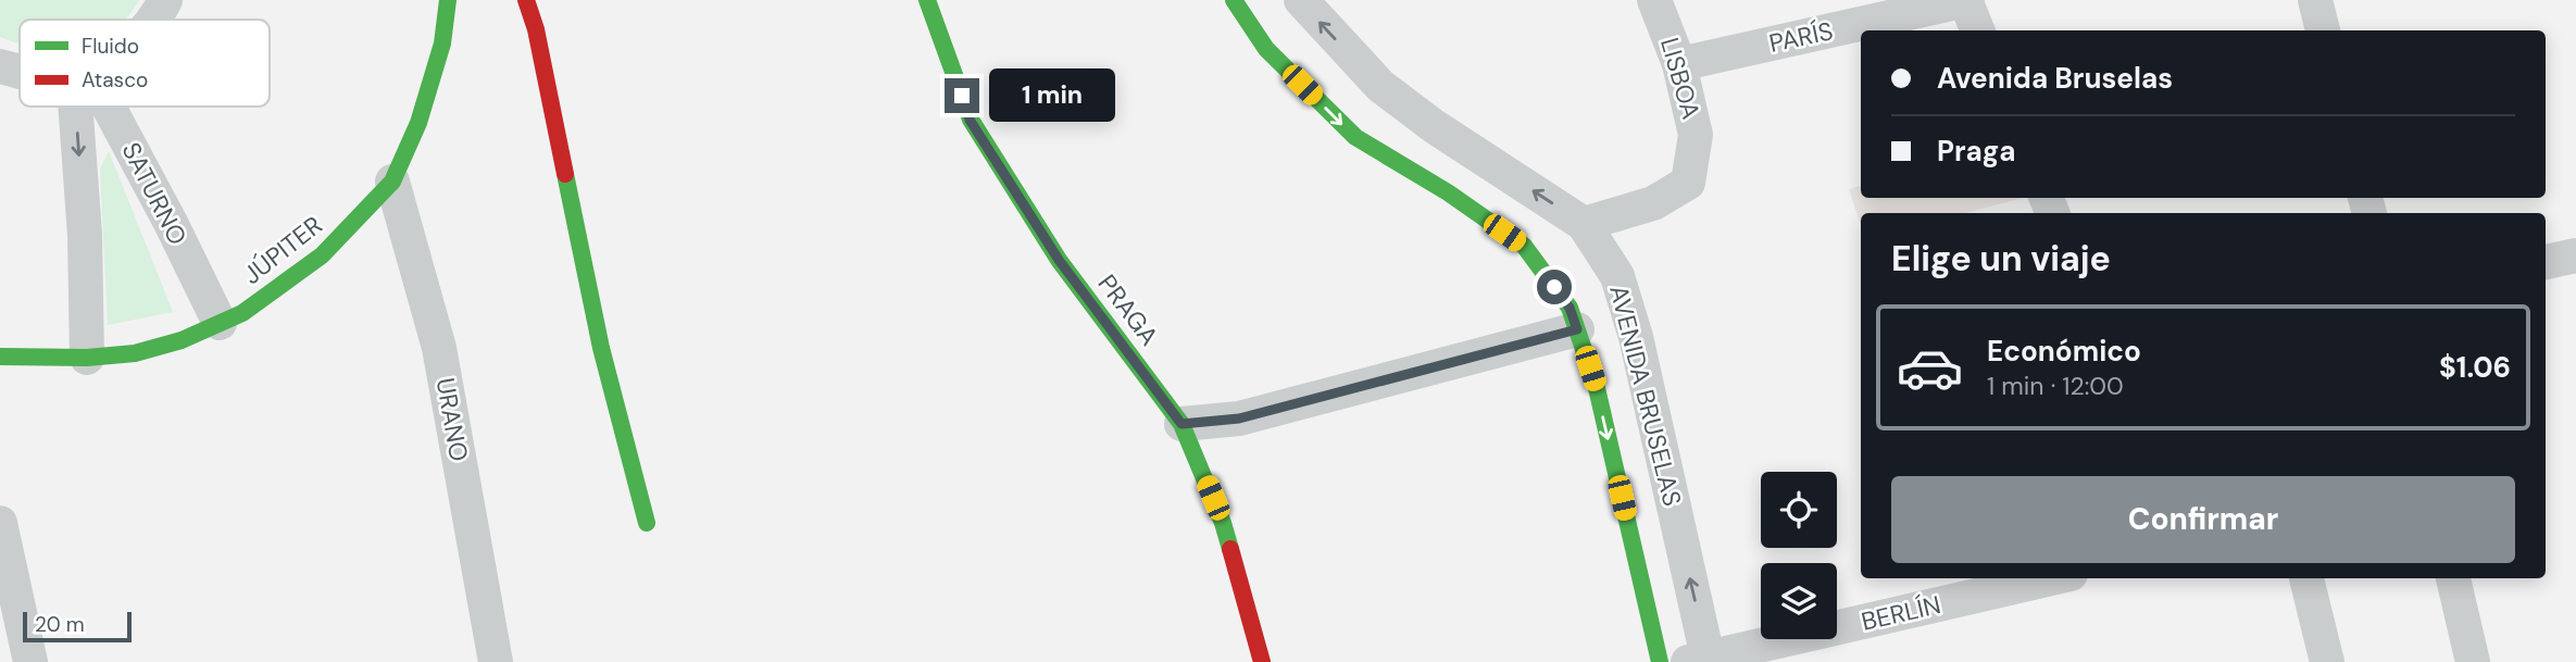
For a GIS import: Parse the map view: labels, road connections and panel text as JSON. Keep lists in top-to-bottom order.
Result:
{
  "streets": {
    "street": [
      "PARÍS",
      "LISBOA",
      "SATURNO",
      "JÚPITER",
      "PRAGA",
      "AVENIDA BRUSELAS",
      "URANO",
      "BERLÍN"
    ]
  },
  "crossings": [
    ["PARÍS", "LISBOA"],
    ["LISBOA", "AVENIDA BRUSELAS"],
    ["SATURNO", "JÚPITER"],
    ["JÚPITER", "URANO"],
    ["AVENIDA BRUSELAS", "BERLÍN"]
  ],
  "one_way": ["SATURNO"],
  "legend": ["Fluido", "Atasco"],
  "scale_bar": "20 m",
  "page": {
    "banner": ["Avenida Bruselas", "Praga"],
    "bubble": "1 min",
    "heading": "Elige un viaje",
    "list": [
      {
        "name": "Económico",
        "note": "1 min · 12:00",
        "value": "$1.06"
      }
    ],
    "buttons": "Confirmar",
    "scale": "20 m"
  }
}
